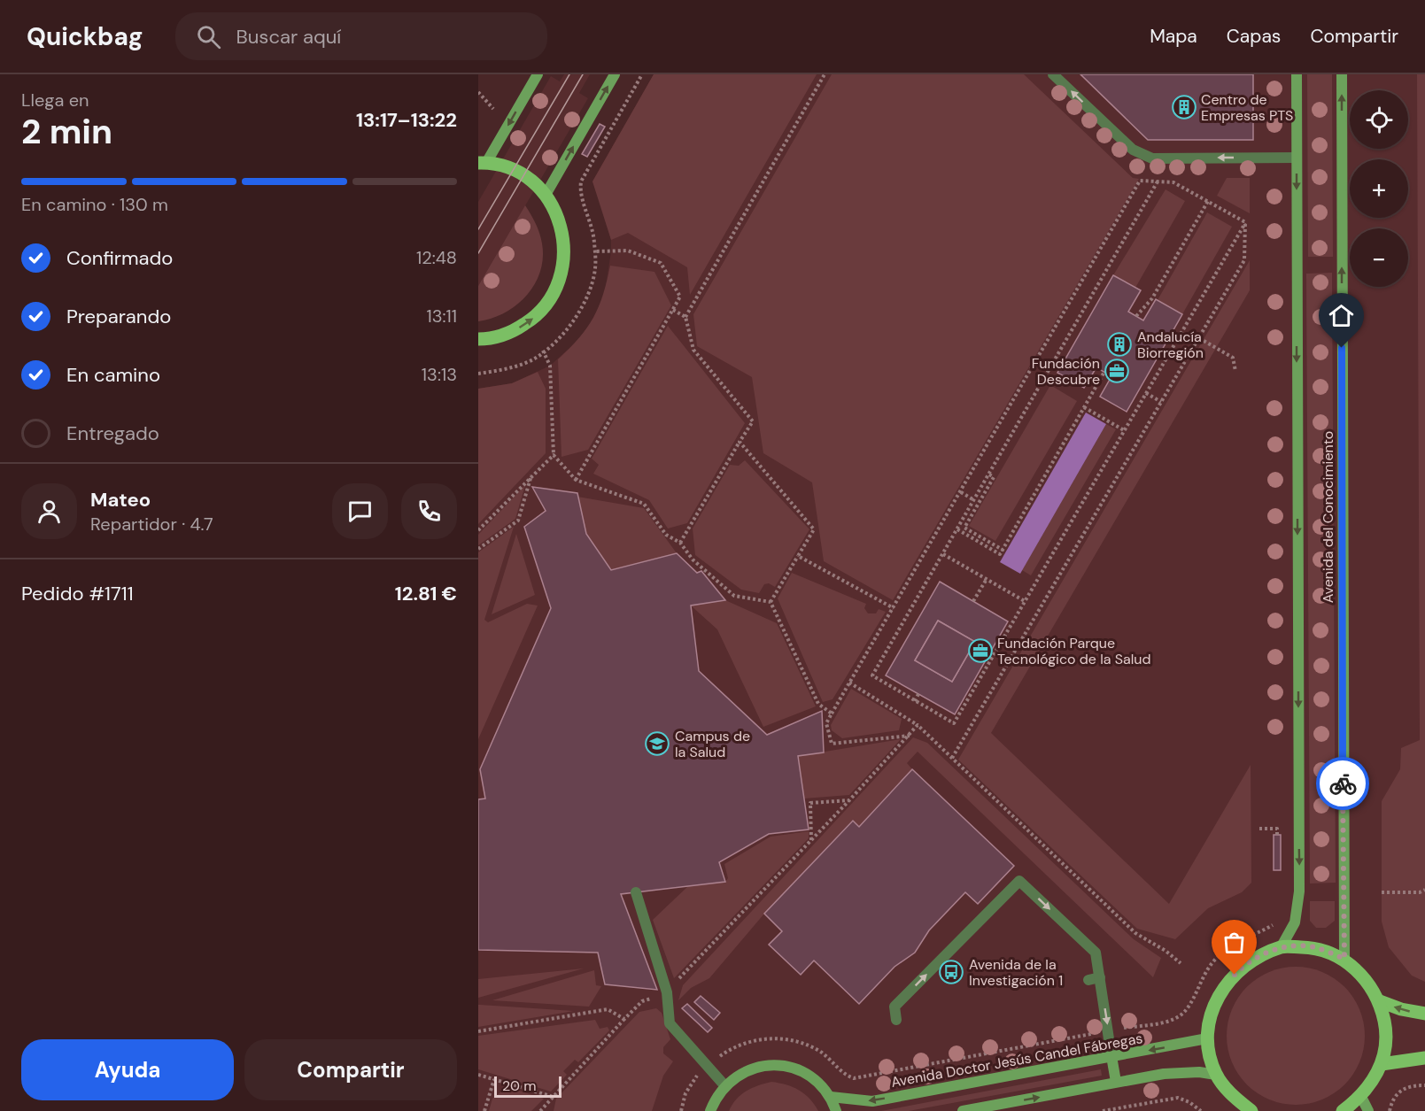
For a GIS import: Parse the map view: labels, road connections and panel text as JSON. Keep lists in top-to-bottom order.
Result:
{
  "streets": {
    "main road": ["Avenida del Conocimiento", "Avenida Doctor Jesús Candel Fábregas"]
  },
  "places": {
    "building": ["Centro de Empresas PTS", "Andalucía Biorregión"],
    "office": ["Fundación Descubre", "Fundación Parque Tecnológico de la Salud"],
    "school or university": ["Campus de la Salud"],
    "bus stop": ["Avenida de la Investigación 1"]
  },
  "scale_bar": "20 m",
  "page": {
    "header": "Quickbag",
    "search": "Buscar aquí",
    "nav": ["Mapa", "Capas", "Compartir"],
    "heading": ["2 min", "Llega en", "13:17–13:22"],
    "panel": [
      "Mateo",
      "Repartidor · 4.7",
      "Pedido #1711",
      "12.81 €"
    ],
    "map_buttons": ["+", "−"],
    "bar": "En camino · 130 m",
    "list": [
      ["Confirmado", "12:48"],
      ["Preparando", "13:11"],
      ["En camino", "13:13"],
      "Entregado"
    ],
    "buttons": ["Ayuda", "Compartir"],
    "scale": "20 m"
  }
}
